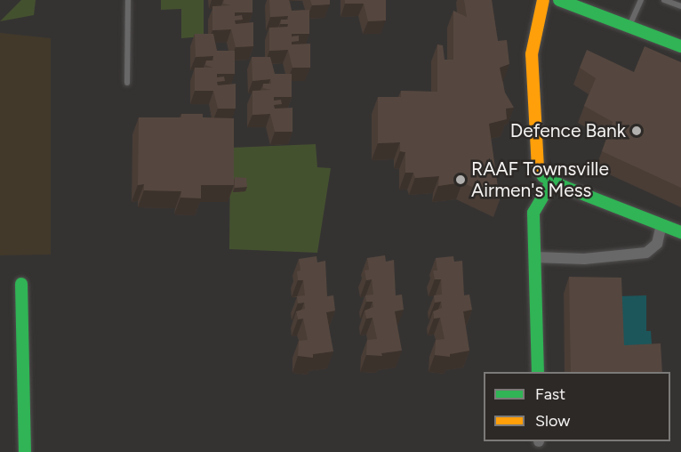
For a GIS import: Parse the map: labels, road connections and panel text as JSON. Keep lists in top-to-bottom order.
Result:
{
  "places": ["Defence Bank", "RAAF Townsville Airmen's Mess"],
  "legend": ["Fast", "Slow"]
}
